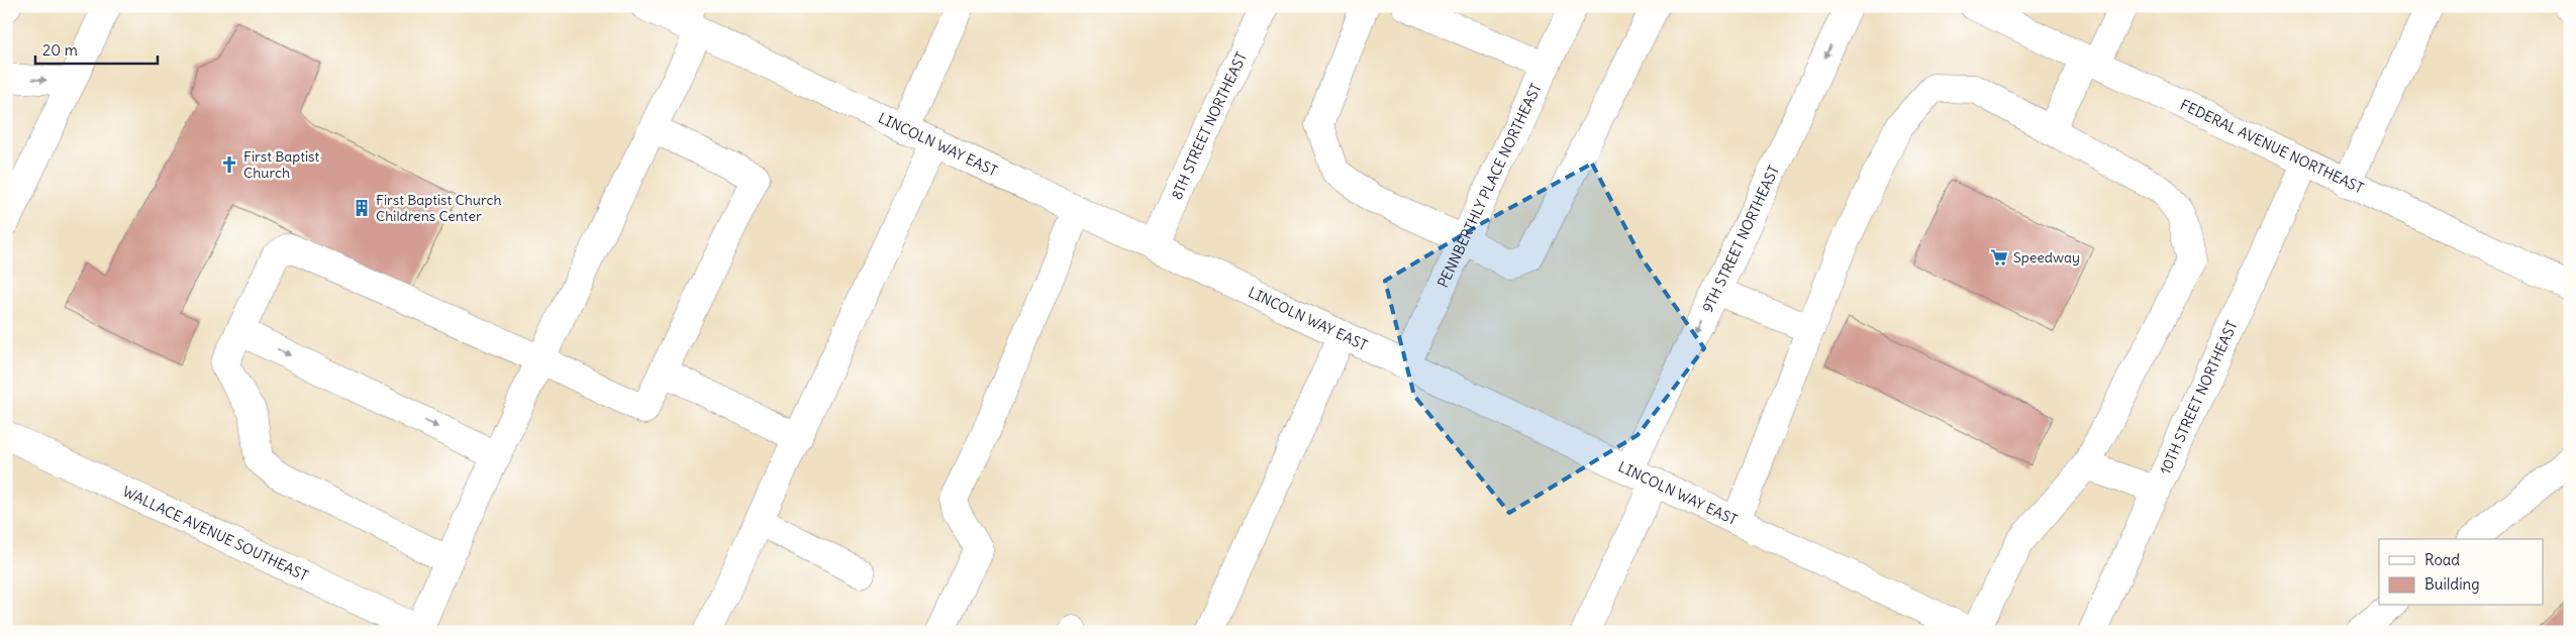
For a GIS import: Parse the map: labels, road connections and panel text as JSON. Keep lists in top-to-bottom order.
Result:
{
  "streets": {
    "street": [
      "8TH STREET NORTHEAST",
      "LINCOLN WAY EAST",
      "FEDERAL AVENUE NORTHEAST",
      "PENNBERTHLY PLACE NORTHEAST",
      "9TH STREET NORTHEAST",
      "10TH STREET NORTHEAST",
      "WALLACE AVENUE SOUTHEAST"
    ]
  },
  "crossings": [
    ["8TH STREET NORTHEAST", "LINCOLN WAY EAST"],
    ["LINCOLN WAY EAST", "PENNBERTHLY PLACE NORTHEAST"],
    ["LINCOLN WAY EAST", "9TH STREET NORTHEAST"],
    ["FEDERAL AVENUE NORTHEAST", "10TH STREET NORTHEAST"]
  ],
  "places": {
    "church": ["First Baptist Church"],
    "building": ["First Baptist Church Childrens Center"],
    "supermarket": ["Speedway"]
  },
  "legend": ["Road", "Building"],
  "scale_bar": "20 m"
}
